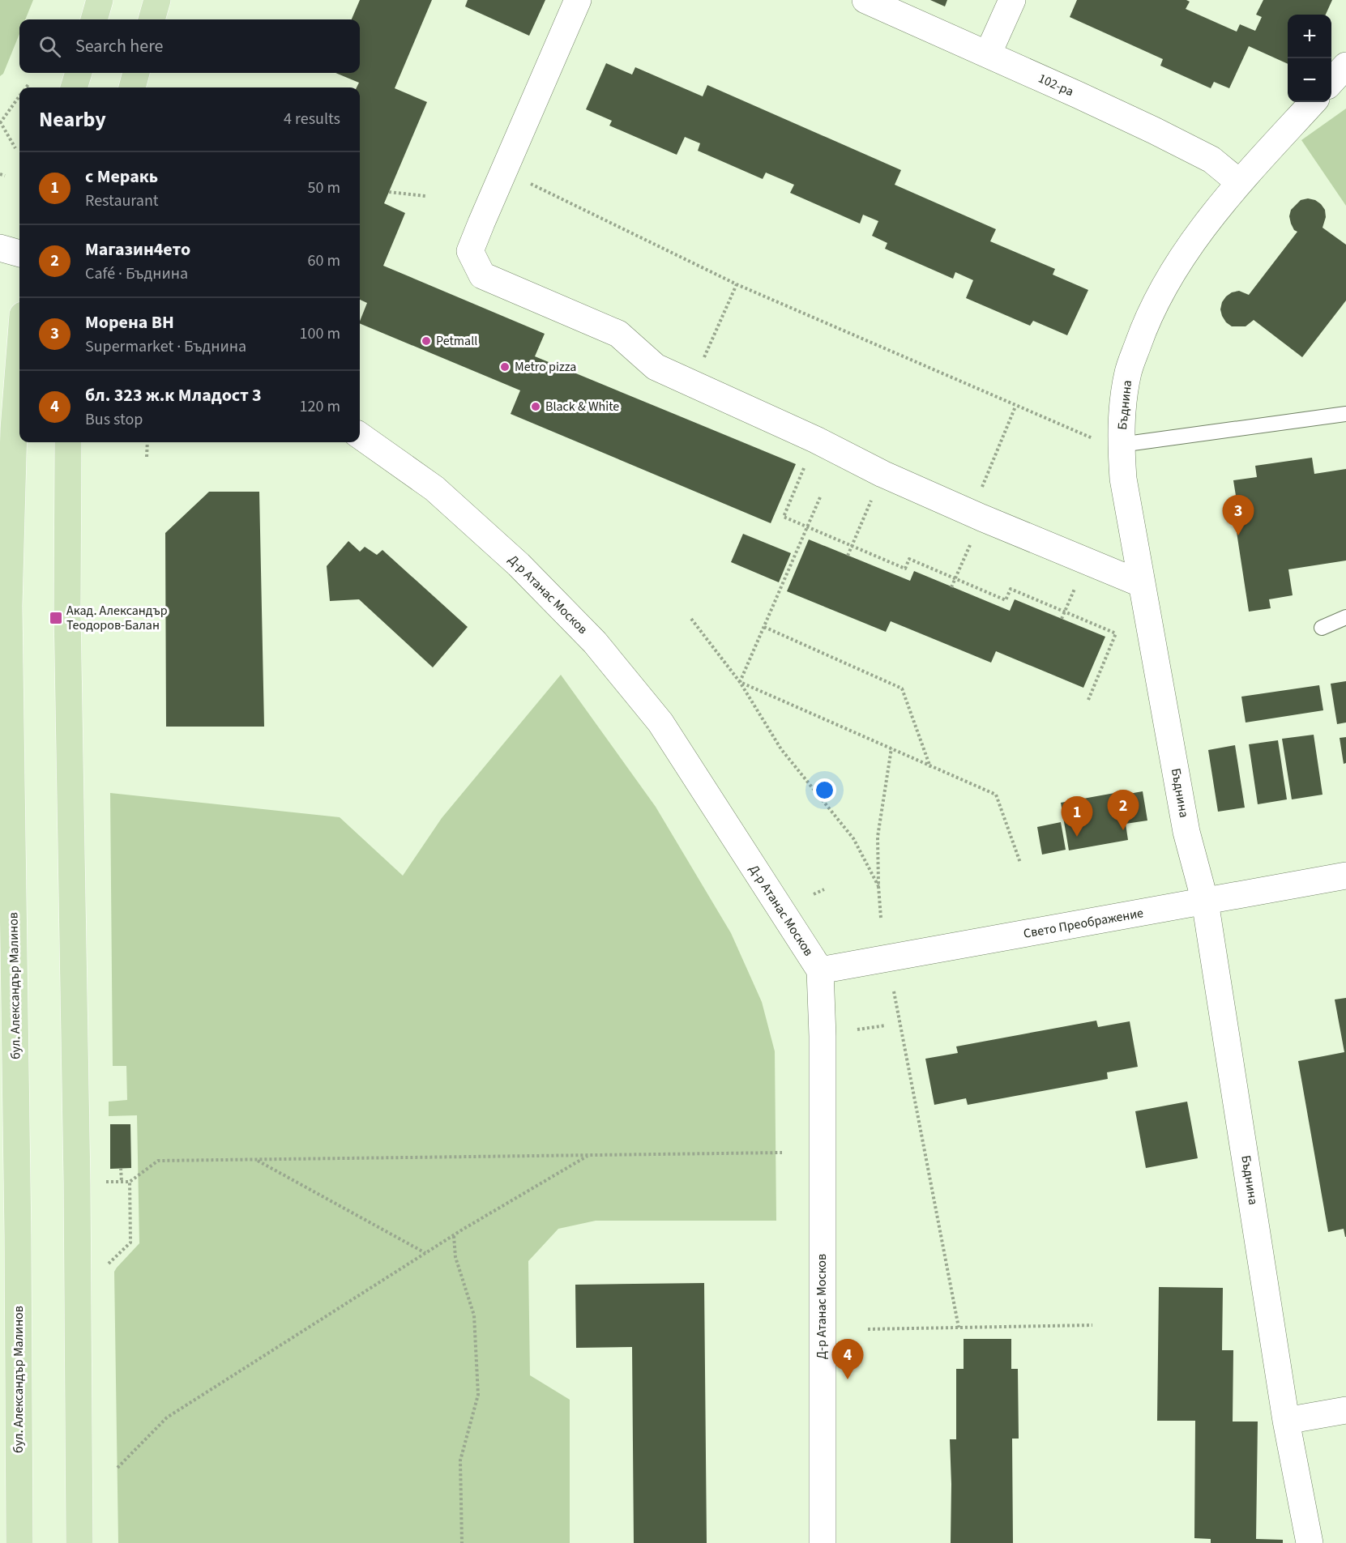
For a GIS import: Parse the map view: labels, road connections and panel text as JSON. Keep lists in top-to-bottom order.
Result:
{
  "streets": {
    "main road": ["бул. Александър Малинов"],
    "street": [
      "102-ра",
      "Бъднина",
      "Д-р Атанас Москов",
      "Свето Преображение"
    ]
  },
  "crossings": [
    ["102-ра", "Бъднина"],
    ["Бъднина", "Свето Преображение"],
    ["Д-р Атанас Москов", "Свето Преображение"]
  ],
  "places": {
    "other": ["Petmall", "Metro pizza", "Black & White"],
    "transit": ["Акад. Александър Теодоров-Балан"]
  },
  "page": {
    "map_buttons": ["+", "−"],
    "search": "Search here",
    "heading": ["Nearby", "4 results"],
    "list": [
      {
        "mark": "1",
        "name": "с Меракь",
        "note": "Restaurant",
        "value": "50 m"
      },
      {
        "mark": "2",
        "name": "Магазин4ето",
        "note": "Café · Бъднина",
        "value": "60 m"
      },
      {
        "mark": "3",
        "name": "Морена ВН",
        "note": "Supermarket · Бъднина",
        "value": "100 m"
      },
      {
        "mark": "4",
        "name": "бл. 323 ж.к Младост 3",
        "note": "Bus stop",
        "value": "120 m"
      }
    ],
    "pins": [
      "3",
      "2",
      "1",
      "4"
    ]
  }
}
